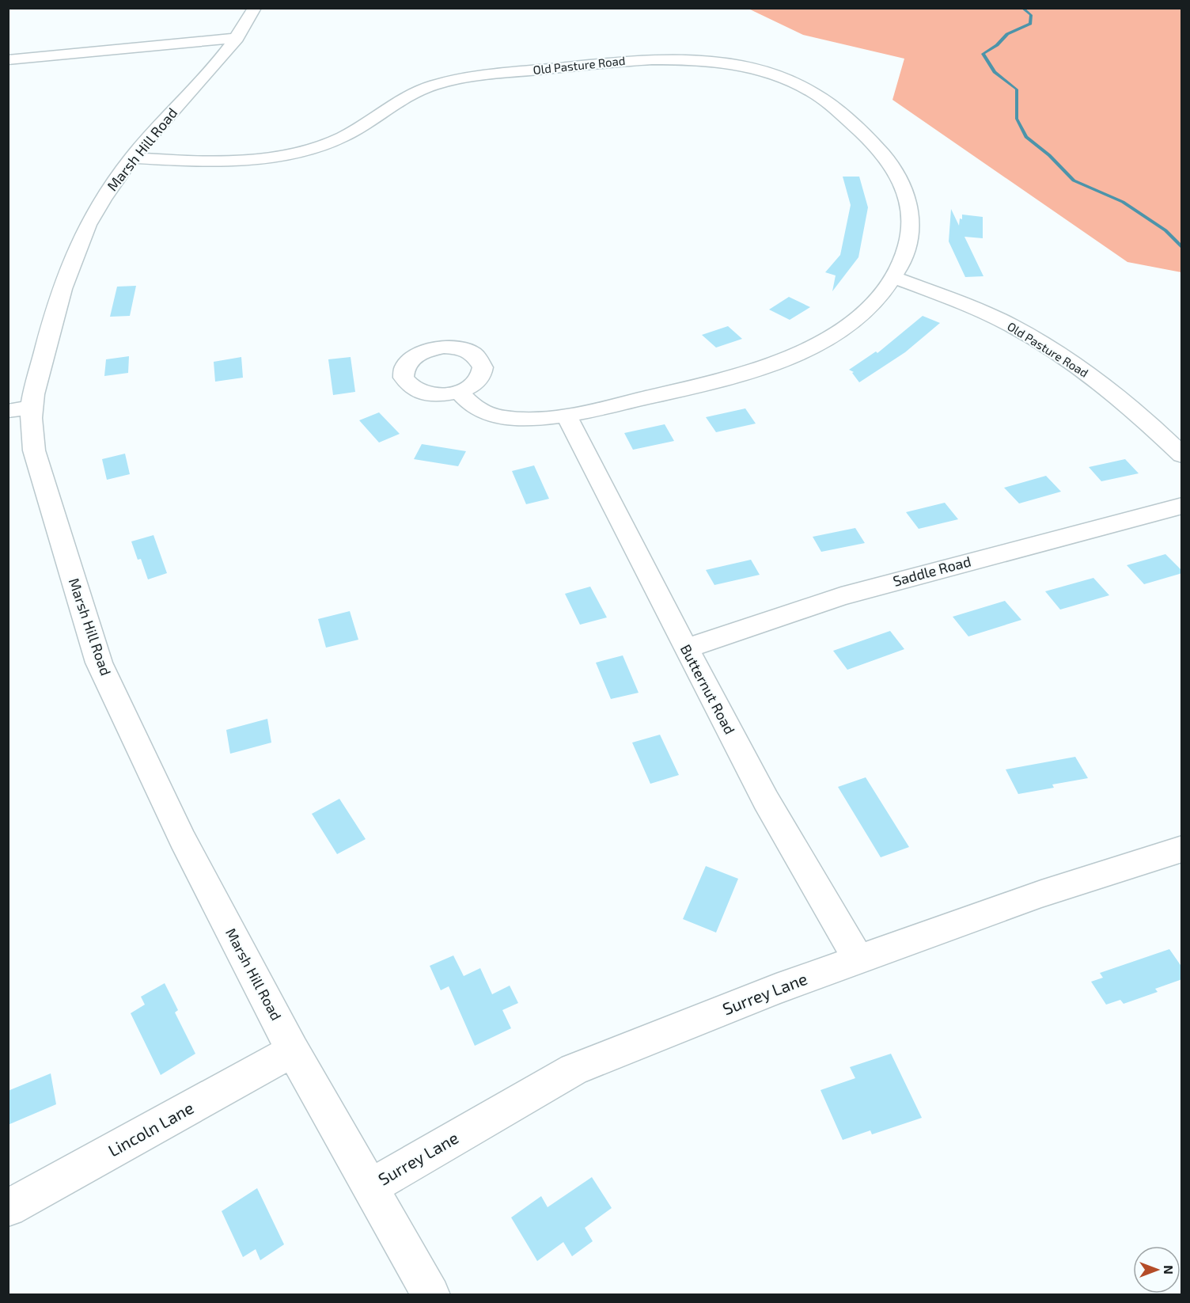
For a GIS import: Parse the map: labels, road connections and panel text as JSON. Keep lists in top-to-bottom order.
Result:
{
  "streets": {
    "street": [
      "Old Pasture Road",
      "Marsh Hill Road",
      "Saddle Road",
      "Butternut Road",
      "Surrey Lane",
      "Lincoln Lane"
    ]
  },
  "crossings": [
    ["Old Pasture Road", "Marsh Hill Road"],
    ["Old Pasture Road", "Butternut Road"],
    ["Marsh Hill Road", "Surrey Lane"],
    ["Marsh Hill Road", "Lincoln Lane"],
    ["Saddle Road", "Butternut Road"],
    ["Butternut Road", "Surrey Lane"]
  ],
  "north": "right"
}
